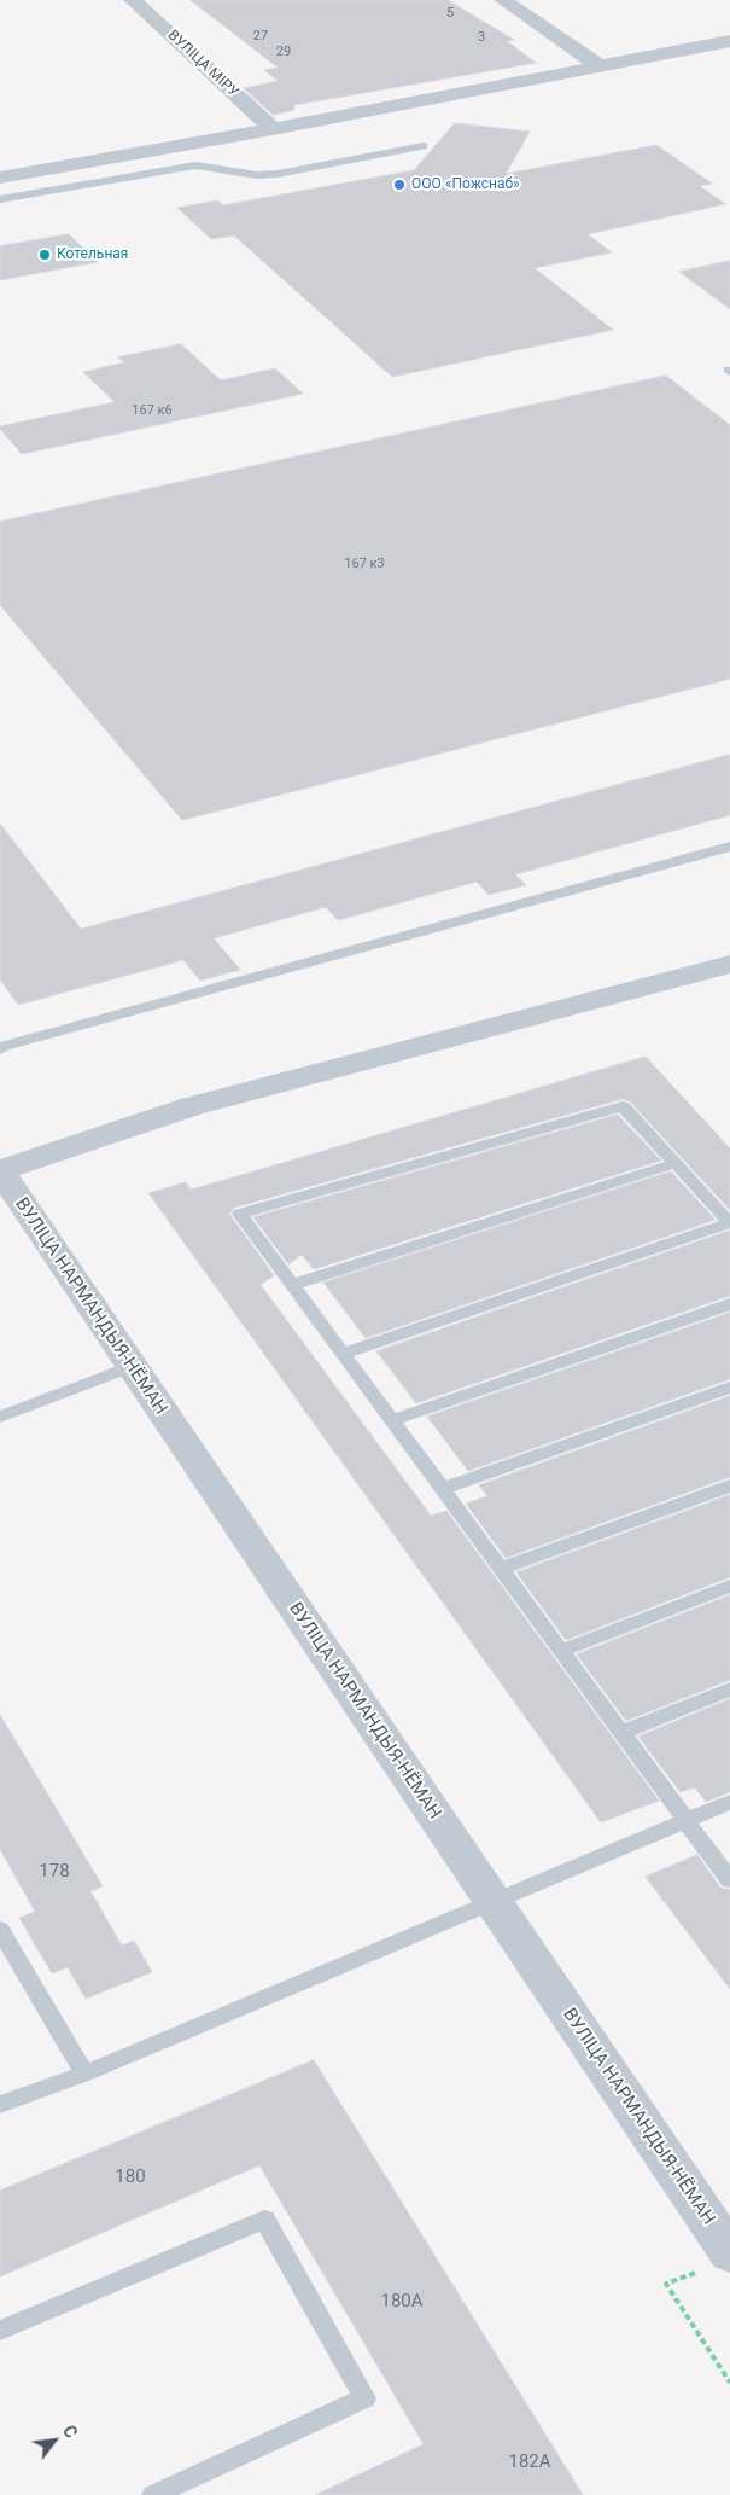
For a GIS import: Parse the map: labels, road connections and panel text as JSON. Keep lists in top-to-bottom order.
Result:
{
  "streets": {
    "street": ["ВУЛІЦА МІРУ", "ВУЛІЦА НАРМАНДЫЯ-НЁМАН"]
  },
  "places": ["ООО «Пожснаб»", "Котельная"],
  "house_numbers": [
    "5",
    "27",
    "3",
    "29",
    "167 к6",
    "167 к3",
    "178",
    "180",
    "180А",
    "182А"
  ],
  "north": "top right"
}
